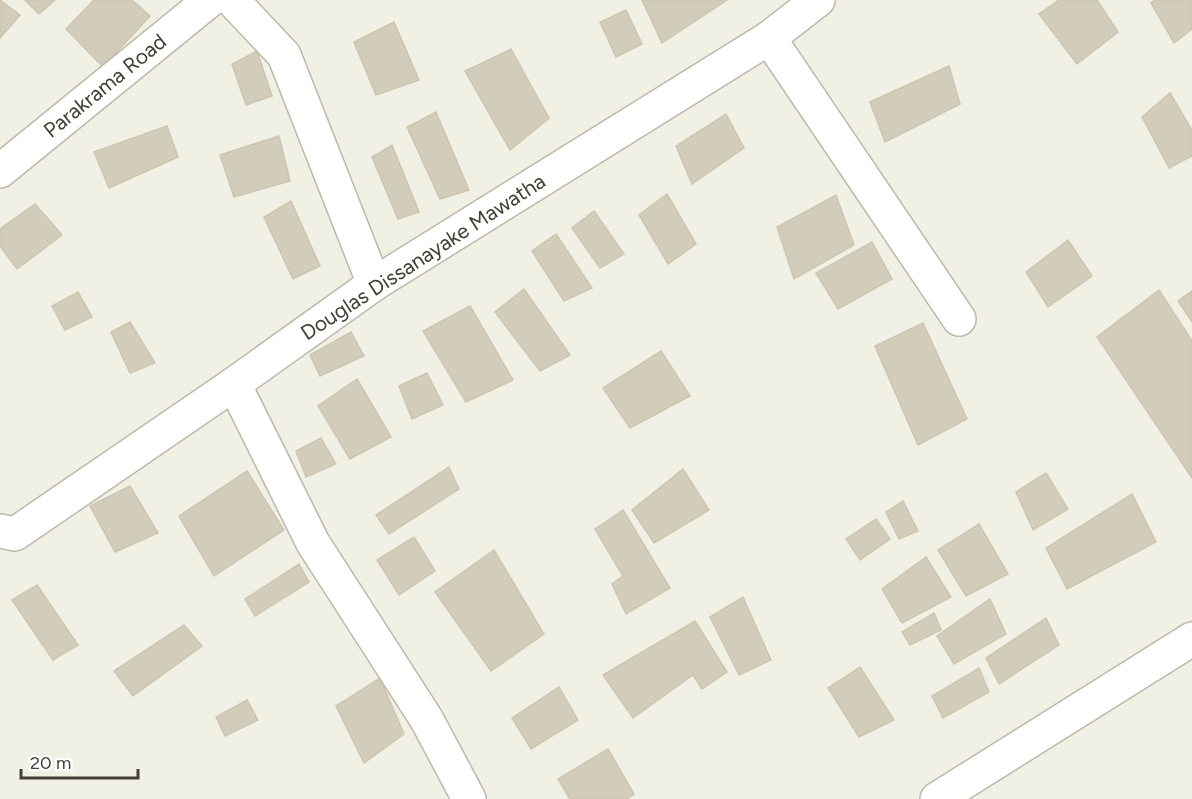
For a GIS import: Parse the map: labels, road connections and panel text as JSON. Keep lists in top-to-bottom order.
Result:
{
  "streets": {
    "street": ["Parakrama Road", "Douglas Dissanayake Mawatha"]
  },
  "scale_bar": "20 m"
}
